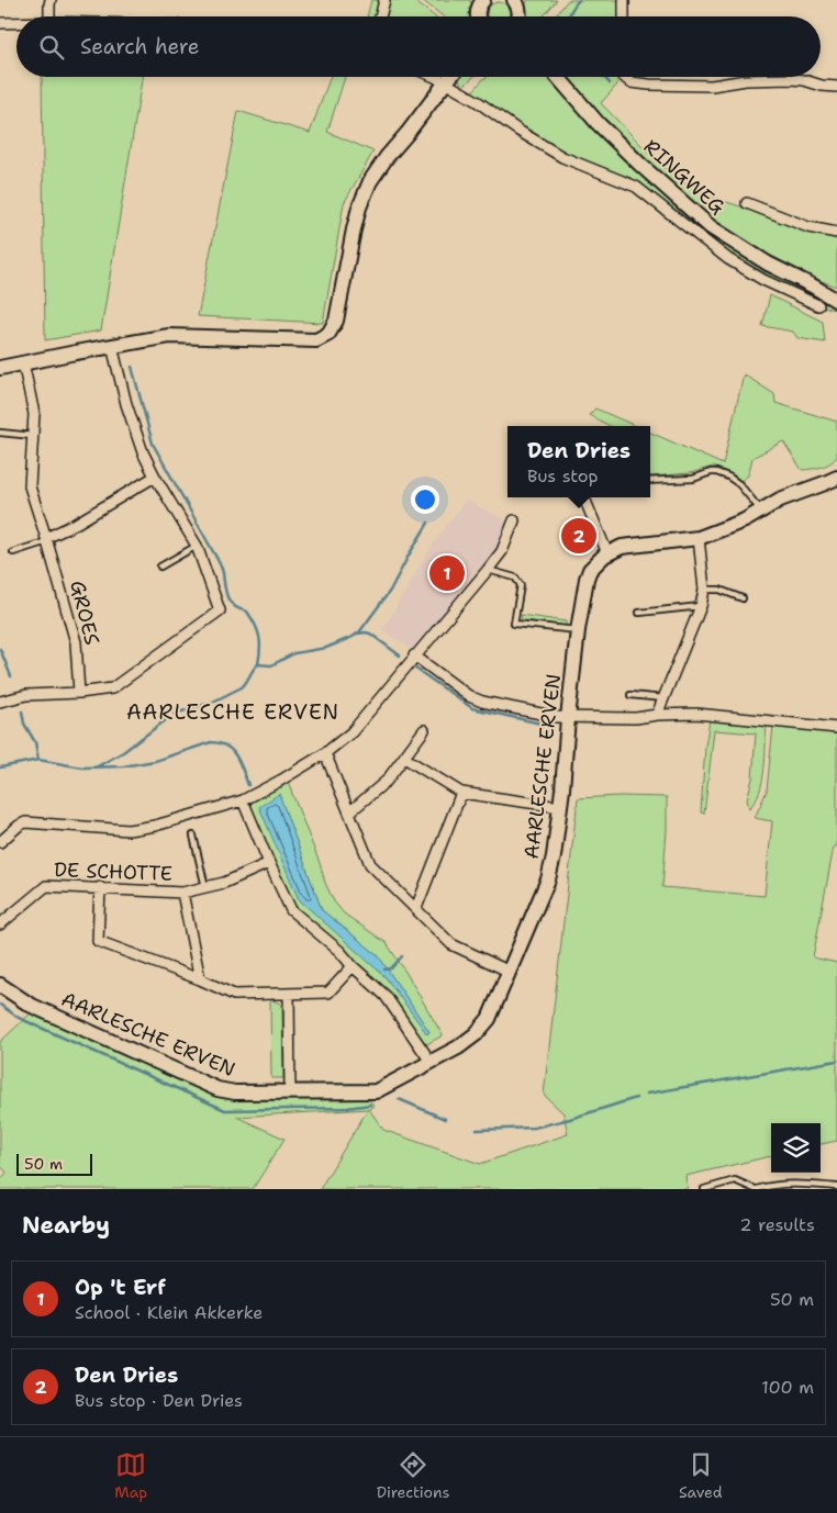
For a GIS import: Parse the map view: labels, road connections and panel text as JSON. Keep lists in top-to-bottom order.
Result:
{
  "streets": {
    "street": [
      "RINGWEG",
      "GROES",
      "AARLESCHE ERVEN",
      "DE SCHOTTE"
    ]
  },
  "districts": ["AARLESCHE ERVEN"],
  "scale_bar": "50 m",
  "page": {
    "search": "Search here",
    "popup": ["Den Dries", "Bus stop"],
    "pins": ["2", "1"],
    "scale": "50 m",
    "heading": ["Nearby", "2 results"],
    "list": [
      {
        "mark": "1",
        "name": "Op 't Erf",
        "note": "School · Klein Akkerke",
        "value": "50 m"
      },
      {
        "mark": "2",
        "name": "Den Dries",
        "note": "Bus stop · Den Dries",
        "value": "100 m"
      }
    ],
    "nav": ["Map", "Directions", "Saved"]
  }
}
